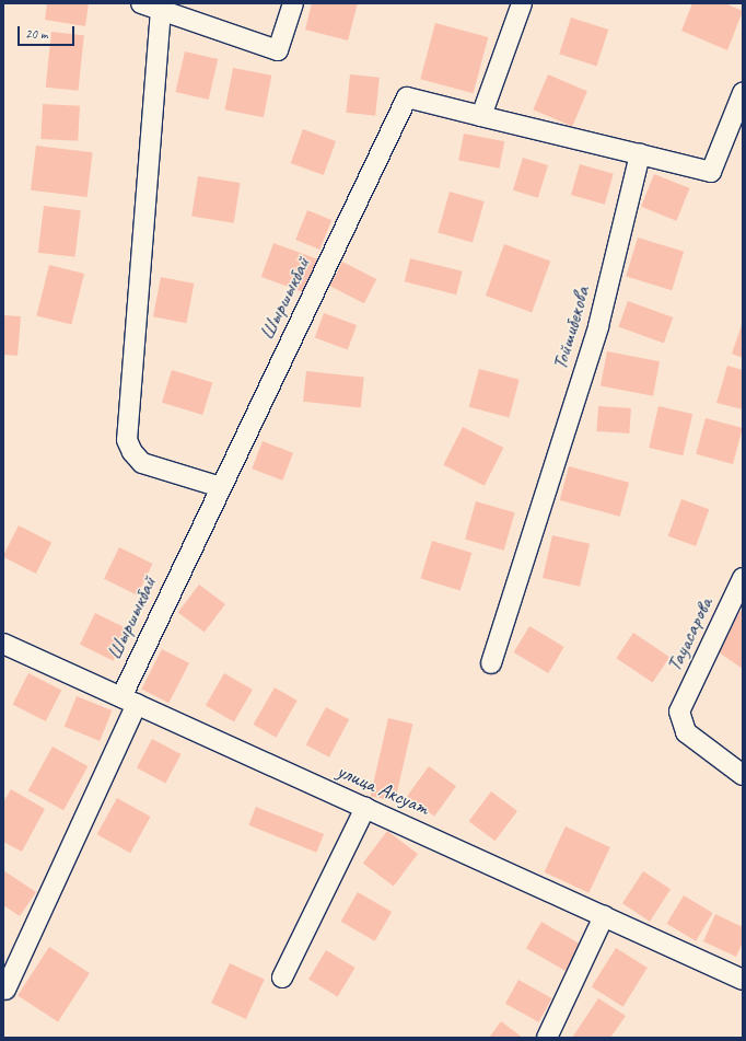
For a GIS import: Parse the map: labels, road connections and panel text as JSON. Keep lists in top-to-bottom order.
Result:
{
  "streets": {
    "street": [
      "Шыршыкбай",
      "Тойшибекова",
      "Тауасарова",
      "улица Аксуат"
    ]
  },
  "crossings": [
    ["Шыршыкбай", "улица Аксуат"]
  ],
  "scale_bar": "20 m"
}
